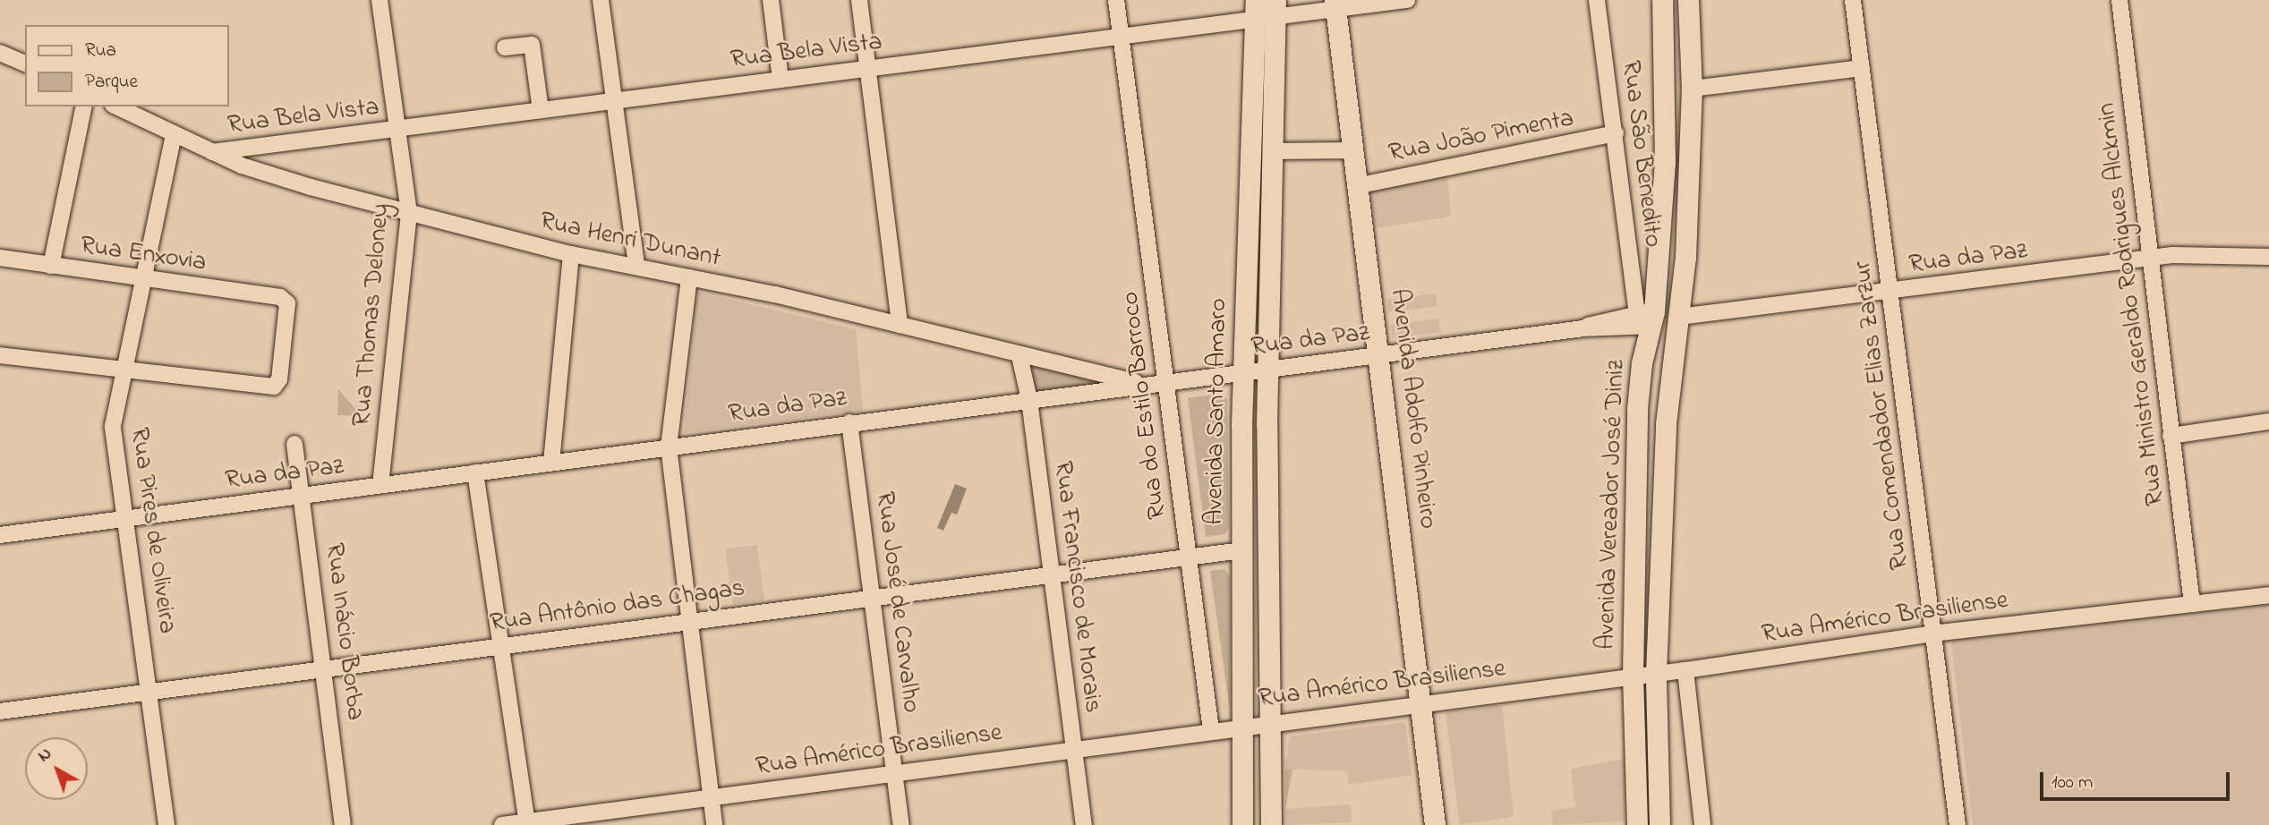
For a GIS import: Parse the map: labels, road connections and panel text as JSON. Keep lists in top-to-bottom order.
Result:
{
  "streets": {
    "main road": ["Avenida Adolfo Pinheiro", "Avenida Santo Amaro", "Avenida Vereador José Diniz"],
    "street": [
      "Rua Bela Vista",
      "Rua João Pimenta",
      "Rua São Benedito",
      "Rua Henri Dunant",
      "Rua Enxovia",
      "Rua da Paz",
      "Rua Ministro Geraldo Rodrigues Alckmin",
      "Rua Thomas Deloney",
      "Rua do Estilo Barroco",
      "Rua Comendador Elias Zarzur",
      "Rua Pires de Oliveira",
      "Rua Francisco de Morais",
      "Rua José de Carvalho",
      "Rua Antônio das Chagas",
      "Rua Américo Brasiliense",
      "Rua Inácio Borba"
    ]
  },
  "crossings": [
    ["Rua Bela Vista", "Rua Henri Dunant"],
    ["Rua Bela Vista", "Rua Thomas Deloney"],
    ["Rua Bela Vista", "Rua do Estilo Barroco"],
    ["Rua Bela Vista", "Avenida Adolfo Pinheiro"],
    ["Rua Bela Vista", "Avenida Santo Amaro"],
    ["Rua João Pimenta", "Rua São Benedito"],
    ["Rua João Pimenta", "Avenida Adolfo Pinheiro"],
    ["Rua São Benedito", "Rua da Paz"],
    ["Rua São Benedito", "Avenida Vereador José Diniz"],
    ["Rua Henri Dunant", "Rua da Paz"],
    ["Rua Henri Dunant", "Rua Thomas Deloney"],
    ["Rua Henri Dunant", "Rua Pires de Oliveira"],
    ["Rua Henri Dunant", "Rua Francisco de Morais"],
    ["Rua Enxovia", "Rua Pires de Oliveira"],
    ["Rua da Paz", "Rua Ministro Geraldo Rodrigues Alckmin"],
    ["Rua da Paz", "Rua Thomas Deloney"],
    ["Rua da Paz", "Rua do Estilo Barroco"],
    ["Rua da Paz", "Avenida Adolfo Pinheiro"],
    ["Rua da Paz", "Avenida Santo Amaro"],
    ["Rua da Paz", "Rua Comendador Elias Zarzur"],
    ["Rua da Paz", "Avenida Vereador José Diniz"],
    ["Rua da Paz", "Rua Pires de Oliveira"],
    ["Rua da Paz", "Rua Francisco de Morais"],
    ["Rua da Paz", "Rua José de Carvalho"],
    ["Rua da Paz", "Rua Inácio Borba"],
    ["Rua Ministro Geraldo Rodrigues Alckmin", "Rua Américo Brasiliense"],
    ["Rua do Estilo Barroco", "Rua Antônio das Chagas"],
    ["Rua do Estilo Barroco", "Rua Américo Brasiliense"],
    ["Avenida Adolfo Pinheiro", "Rua Américo Brasiliense"],
    ["Avenida Santo Amaro", "Rua Antônio das Chagas"],
    ["Avenida Santo Amaro", "Rua Américo Brasiliense"],
    ["Rua Comendador Elias Zarzur", "Rua Américo Brasiliense"],
    ["Avenida Vereador José Diniz", "Rua Américo Brasiliense"],
    ["Rua Pires de Oliveira", "Rua Antônio das Chagas"],
    ["Rua Francisco de Morais", "Rua Antônio das Chagas"],
    ["Rua Francisco de Morais", "Rua Américo Brasiliense"],
    ["Rua José de Carvalho", "Rua Antônio das Chagas"],
    ["Rua José de Carvalho", "Rua Américo Brasiliense"],
    ["Rua Antônio das Chagas", "Rua Inácio Borba"]
  ],
  "legend": ["Rua", "Parque"],
  "scale_bar": "100 m",
  "north": "top left"
}
